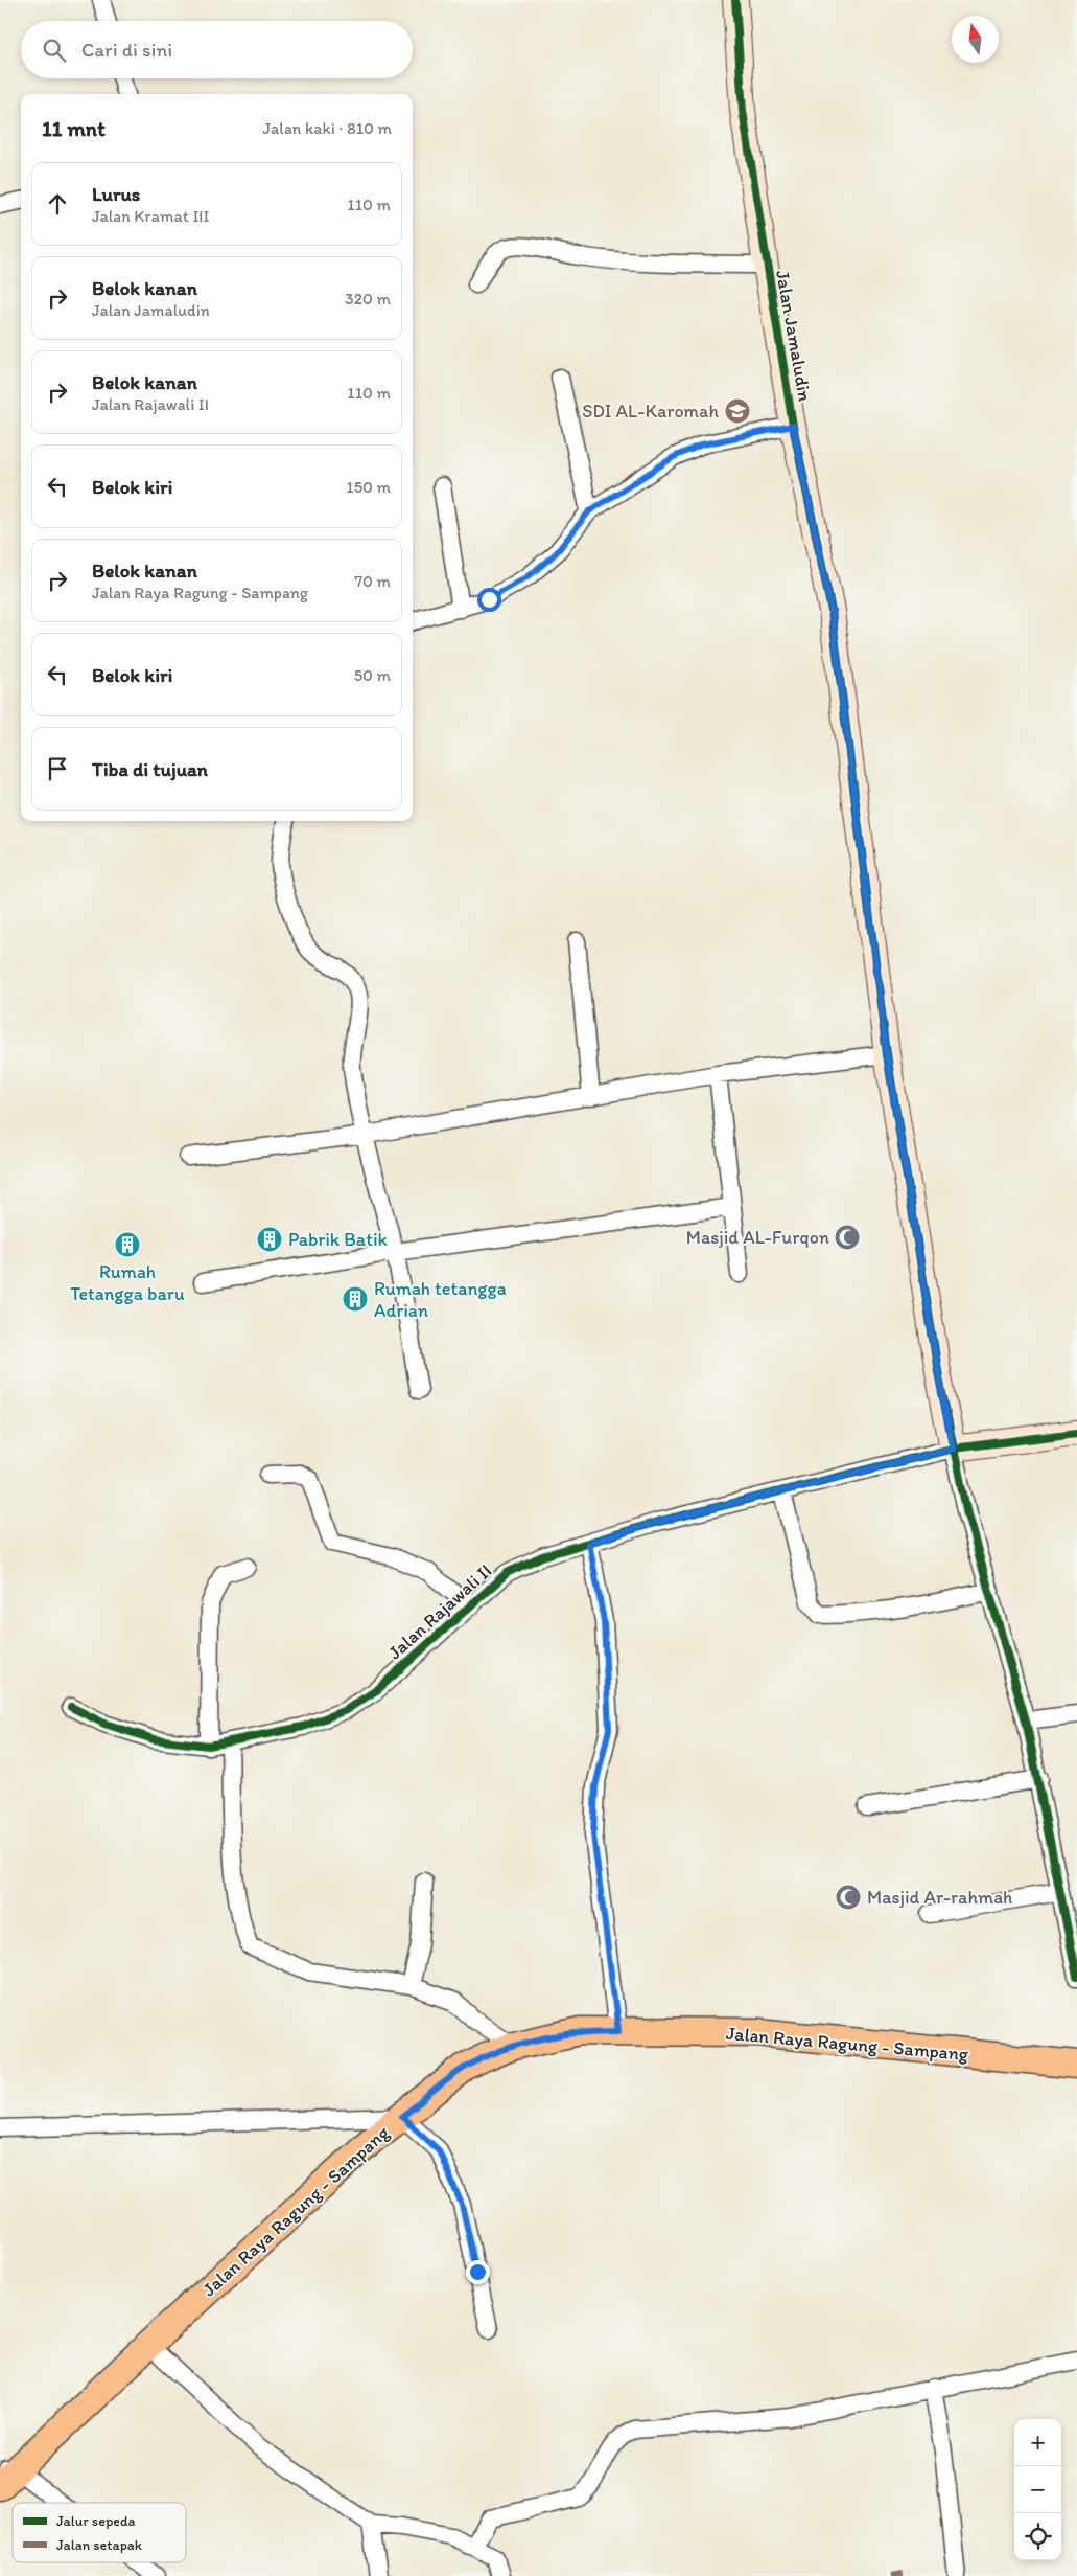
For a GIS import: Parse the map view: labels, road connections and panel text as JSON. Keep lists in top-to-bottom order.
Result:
{
  "streets": {
    "main road": ["Jalan Raya Ragung - Sampang"],
    "street": ["Jalan Jamaludin", "Jalan Rajawali II"]
  },
  "crossings": [
    ["Jalan Jamaludin", "Jalan Rajawali II"]
  ],
  "places": {
    "school or university": ["SDI AL-Karomah"],
    "mosque": ["Masjid AL-Furqon", "Masjid Ar-rahmah"],
    "building": ["Pabrik Batik", "Rumah Tetangga baru", "Rumah tetangga Adrian"]
  },
  "legend": ["Jalur sepeda", "Jalan setapak"],
  "north": "top",
  "page": {
    "search": "Cari di sini",
    "heading": ["11 mnt", "Jalan kaki · 810 m"],
    "list": [
      ["Lurus", "Jalan Kramat III", "110 m"],
      ["Belok kanan", "Jalan Jamaludin", "320 m"],
      ["Belok kanan", "Jalan Rajawali II", "110 m"],
      ["Belok kiri", "150 m"],
      ["Belok kanan", "Jalan Raya Ragung - Sampang", "70 m"],
      ["Belok kiri", "50 m"],
      "Tiba di tujuan"
    ],
    "map_buttons": ["+", "−"]
  }
}
